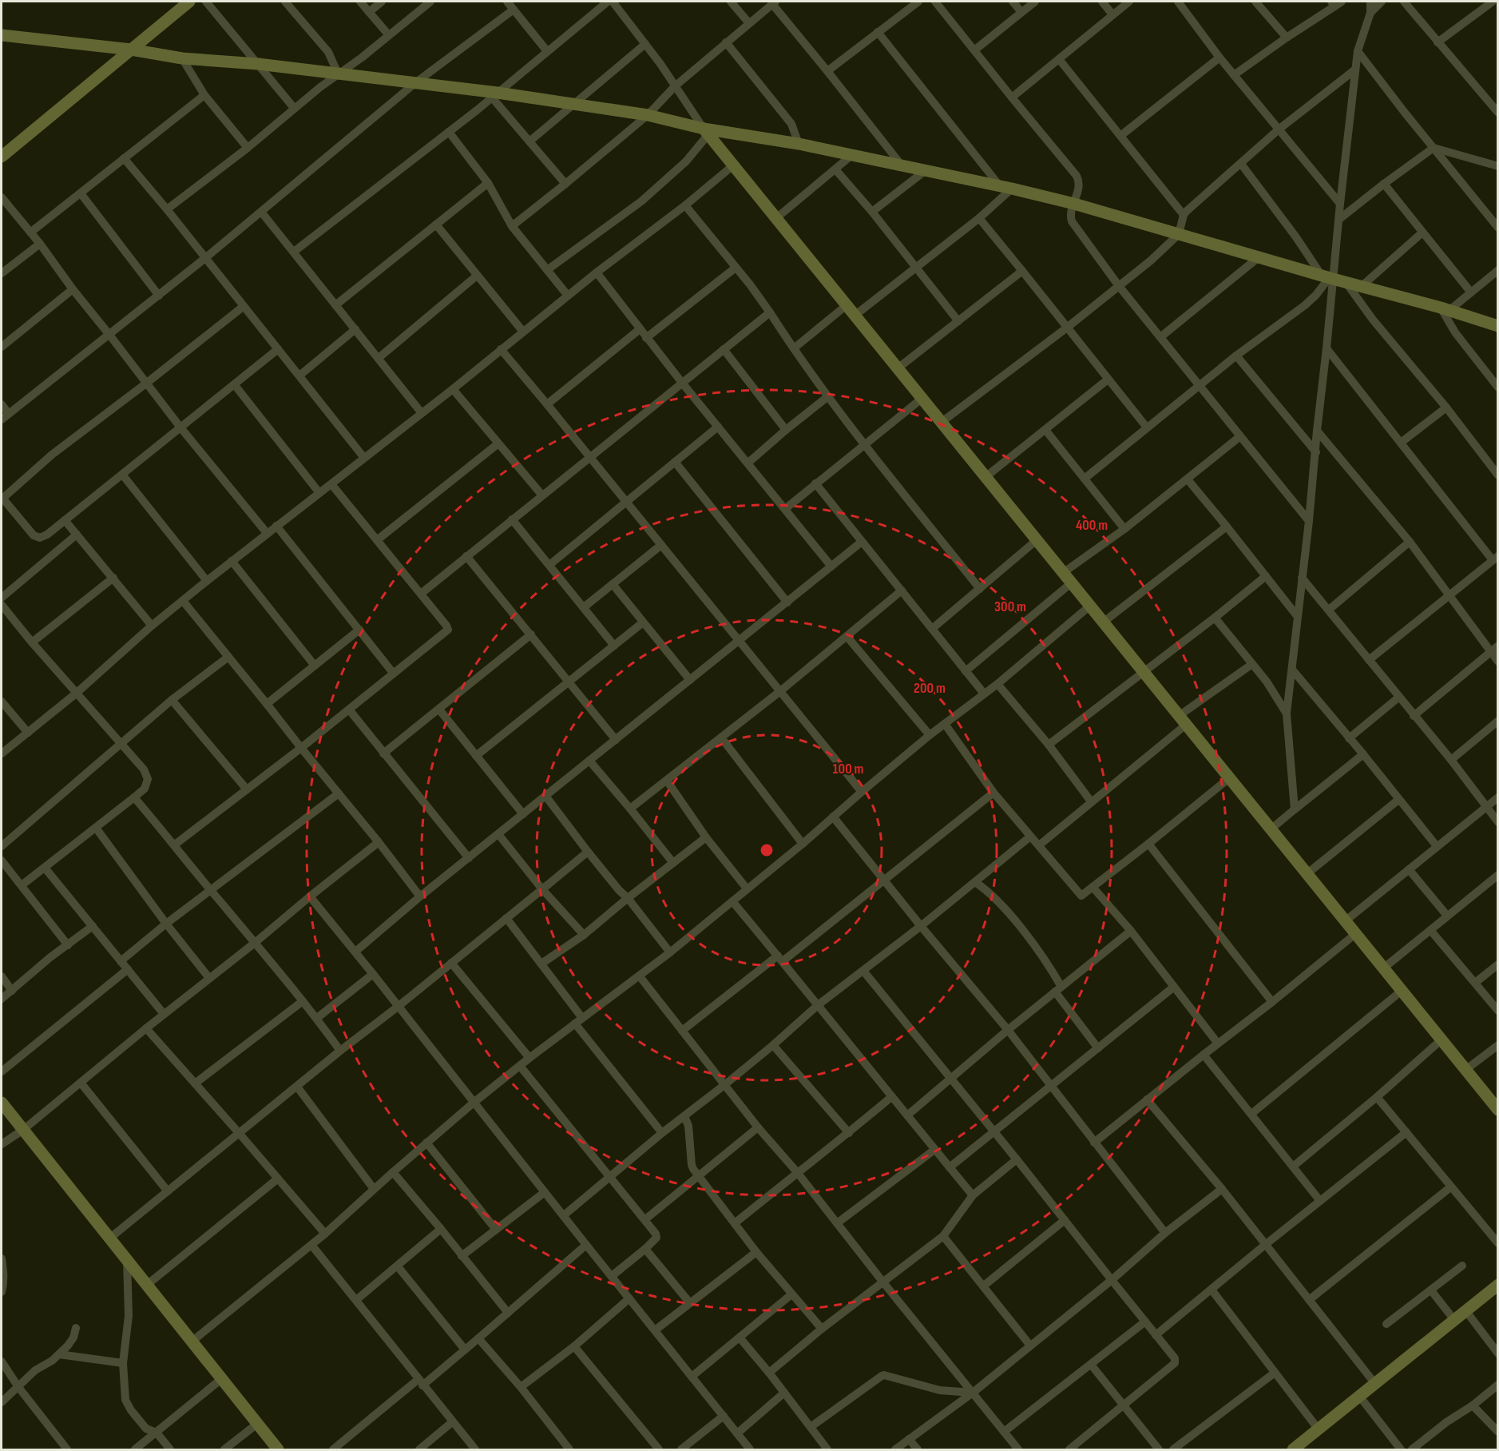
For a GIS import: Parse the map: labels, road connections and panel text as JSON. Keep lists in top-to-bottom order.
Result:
{
  "rings": [
    "400 m",
    "300 m",
    "200 m",
    "100 m"
  ]
}
